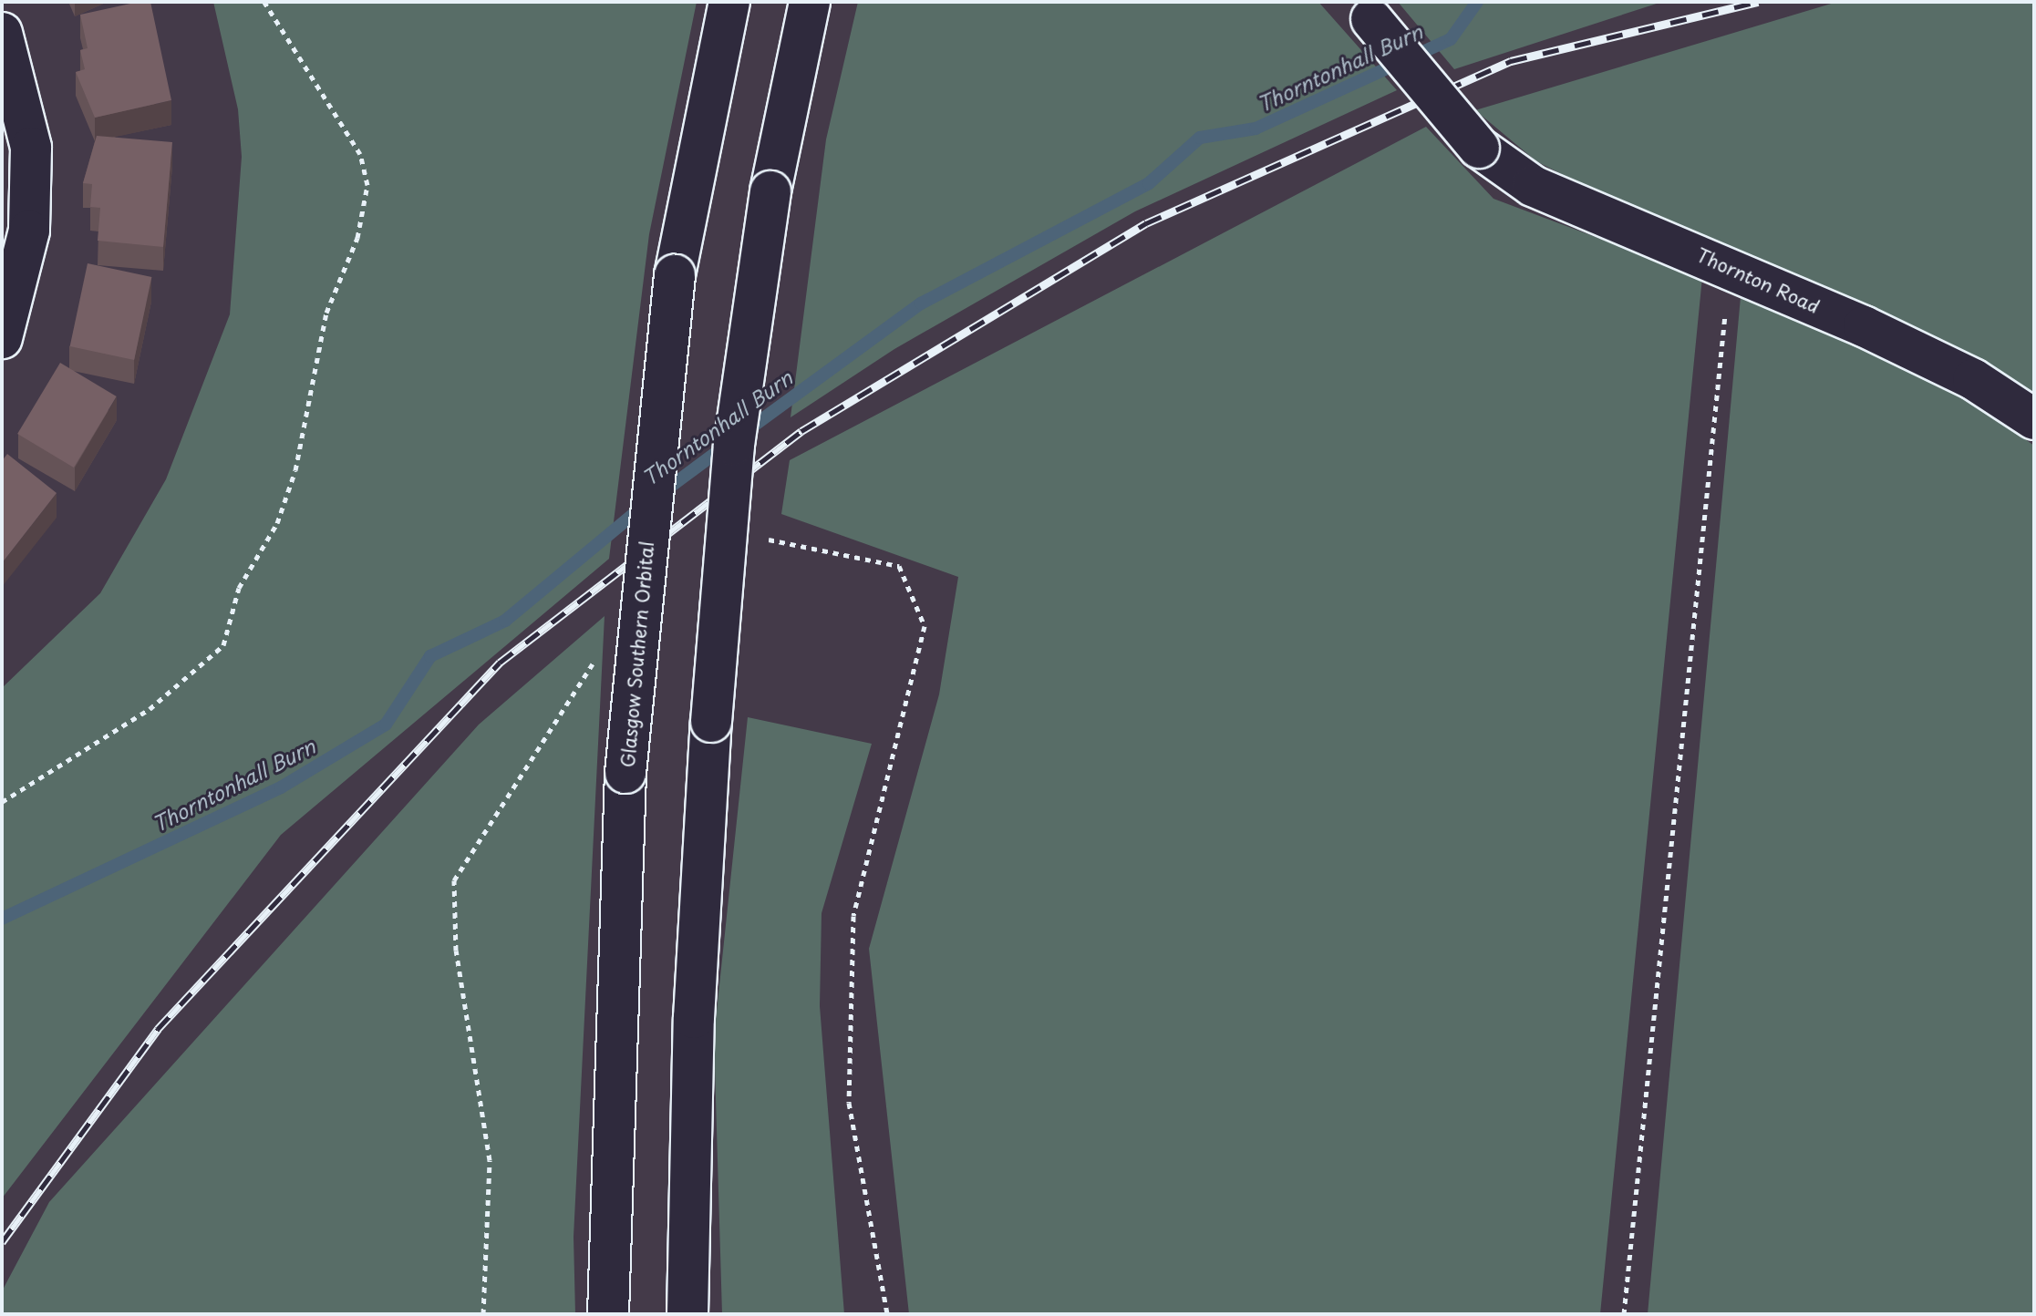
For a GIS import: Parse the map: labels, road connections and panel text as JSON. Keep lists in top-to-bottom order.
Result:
{
  "streets": {
    "main road": ["Thornton Road", "Glasgow Southern Orbital"]
  },
  "water": ["Thorntonhall Burn"]
}
